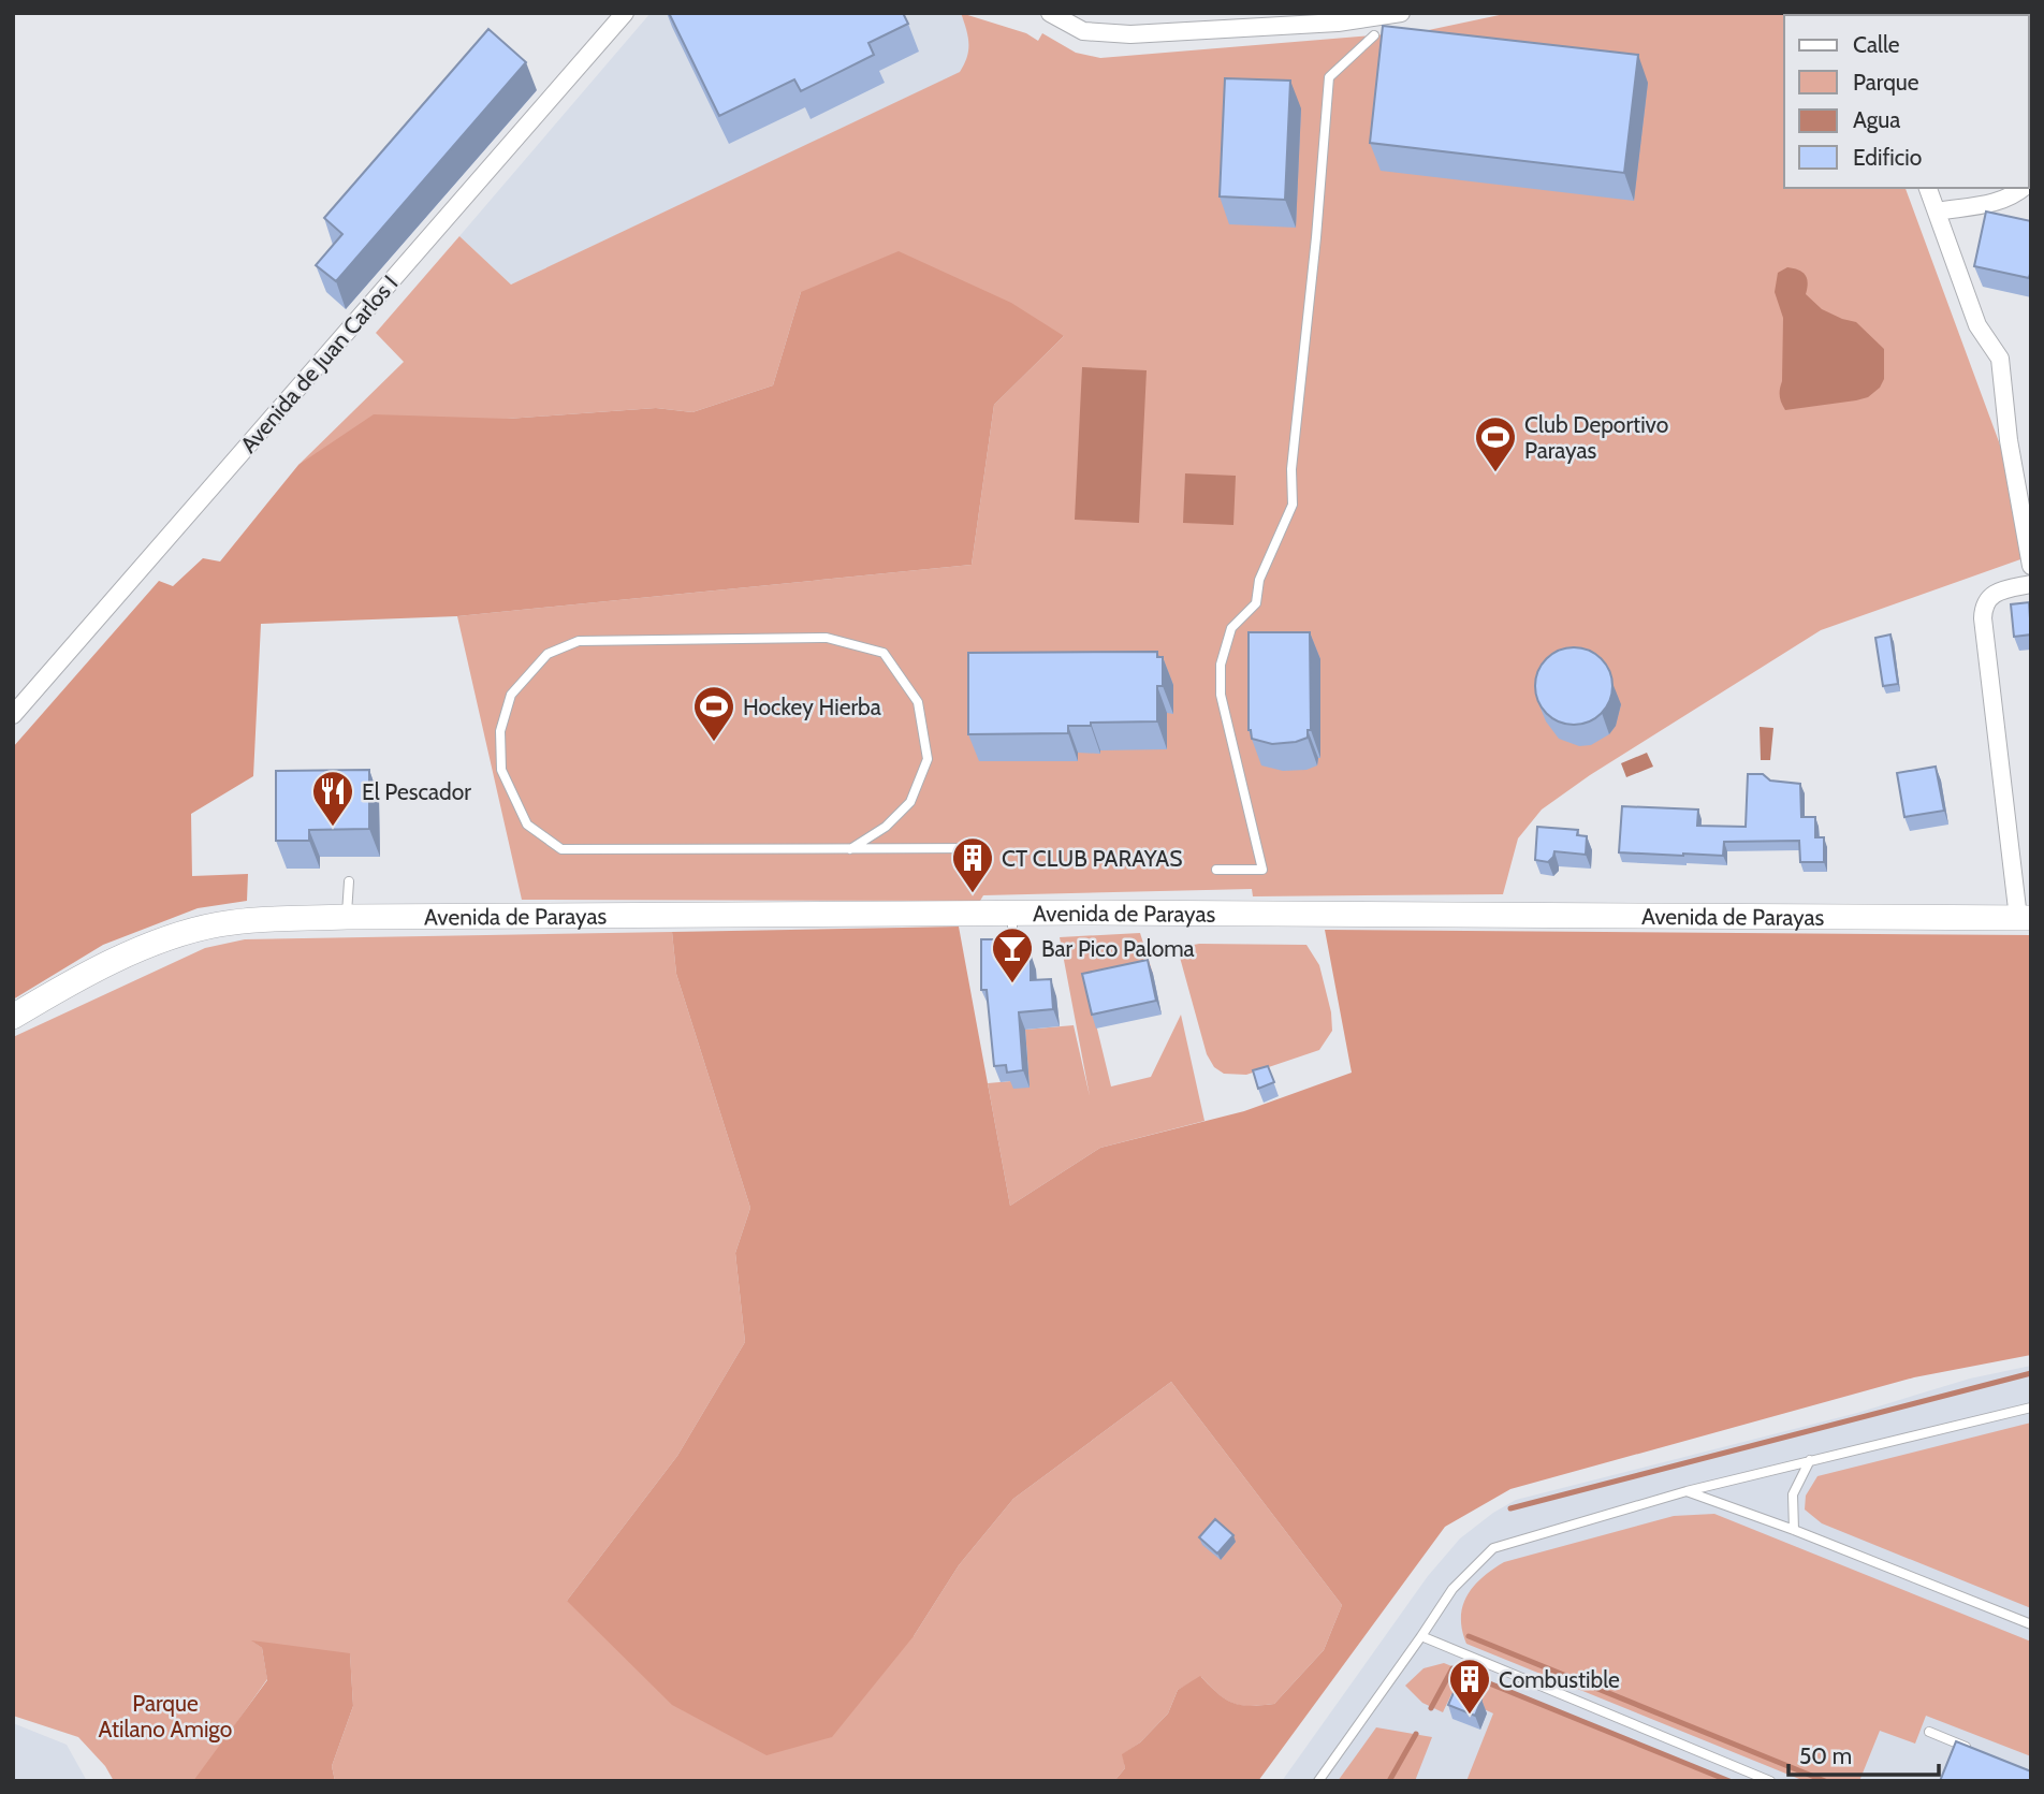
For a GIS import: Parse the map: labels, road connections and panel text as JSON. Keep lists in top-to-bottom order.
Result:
{
  "streets": {
    "street": ["Avenida de Juan Carlos I", "Avenida de Parayas"]
  },
  "parks": ["Parque Atilano Amigo"],
  "places": {
    "sports": ["Club Deportivo Parayas", "Hockey Hierba"],
    "restaurant": ["El Pescador"],
    "building": ["CT CLUB PARAYAS", "Combustible"],
    "bar": ["Bar Pico Paloma"]
  },
  "legend": [
    "Calle",
    "Parque",
    "Agua",
    "Edificio"
  ],
  "scale_bar": "50 m"
}
